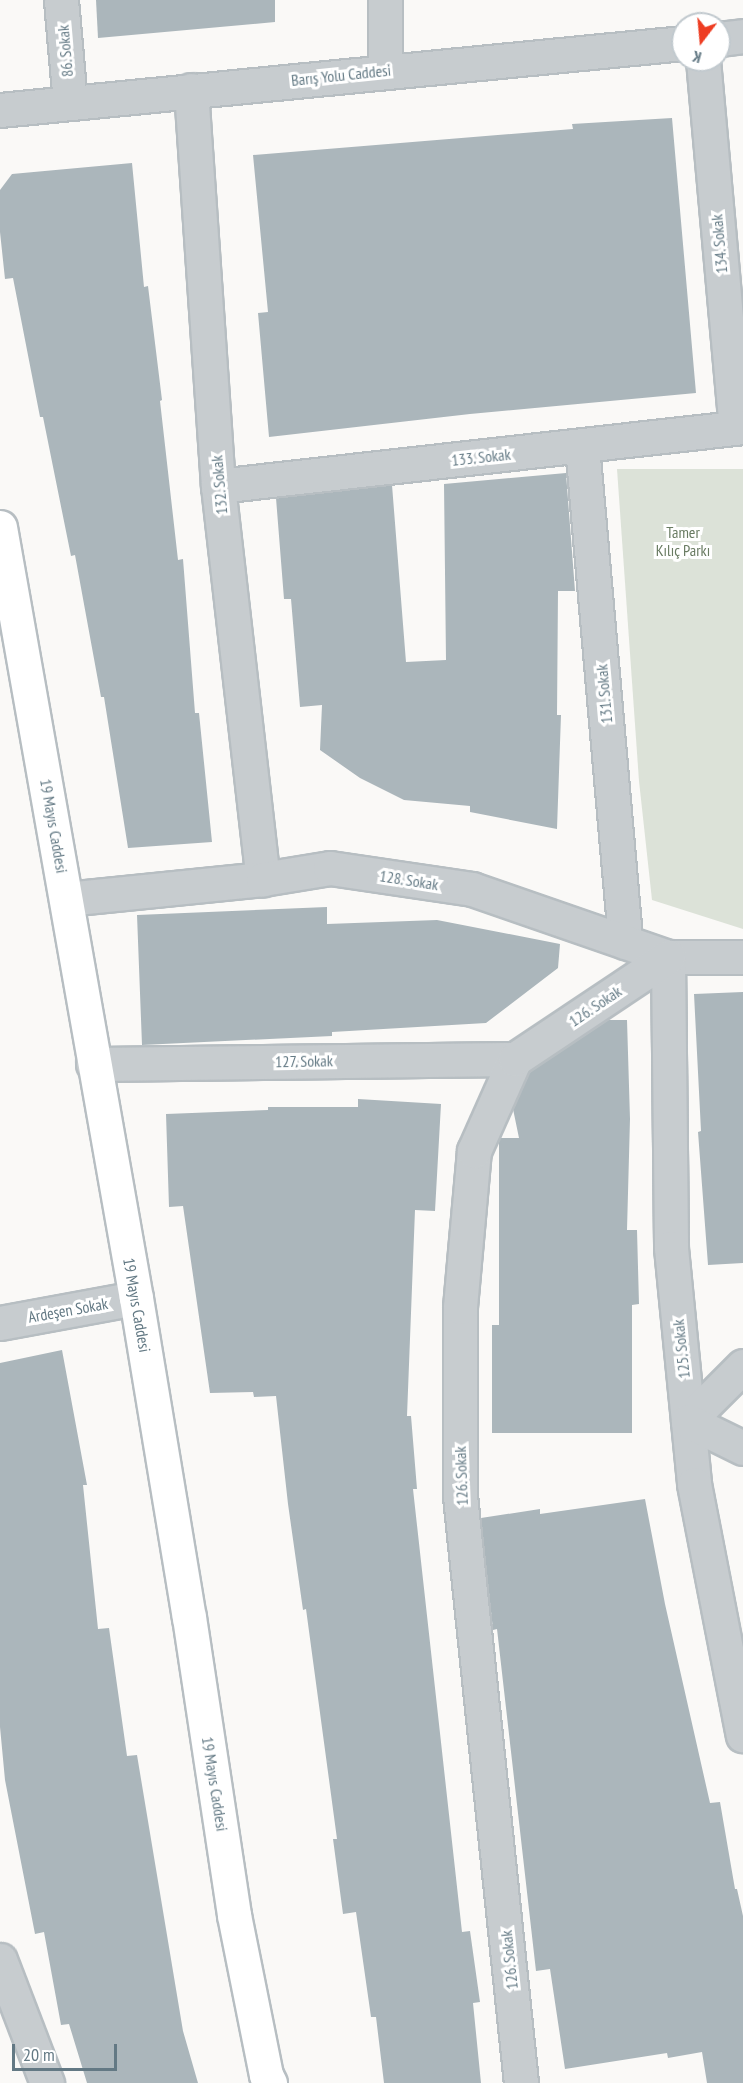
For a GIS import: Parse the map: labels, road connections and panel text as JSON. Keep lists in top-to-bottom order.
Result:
{
  "streets": {
    "main road": ["19 Mayıs Caddesi"],
    "street": [
      "86. Sokak",
      "Barış Yolu Caddesi",
      "134. Sokak",
      "133. Sokak",
      "132. Sokak",
      "131. Sokak",
      "128. Sokak",
      "126. Sokak",
      "127. Sokak",
      "Ardeşen Sokak",
      "125. Sokak"
    ]
  },
  "crossings": [
    ["86. Sokak", "Barış Yolu Caddesi"],
    ["Barış Yolu Caddesi", "132. Sokak"],
    ["134. Sokak", "133. Sokak"],
    ["133. Sokak", "132. Sokak"],
    ["133. Sokak", "131. Sokak"],
    ["132. Sokak", "128. Sokak"],
    ["131. Sokak", "128. Sokak"],
    ["19 Mayıs Caddesi", "128. Sokak"],
    ["19 Mayıs Caddesi", "127. Sokak"],
    ["19 Mayıs Caddesi", "Ardeşen Sokak"],
    ["128. Sokak", "126. Sokak"],
    ["128. Sokak", "125. Sokak"],
    ["126. Sokak", "127. Sokak"],
    ["126. Sokak", "125. Sokak"]
  ],
  "parks": ["Tamer Kılıç Parkı"],
  "scale_bar": "20 m",
  "north": "bottom"
}
